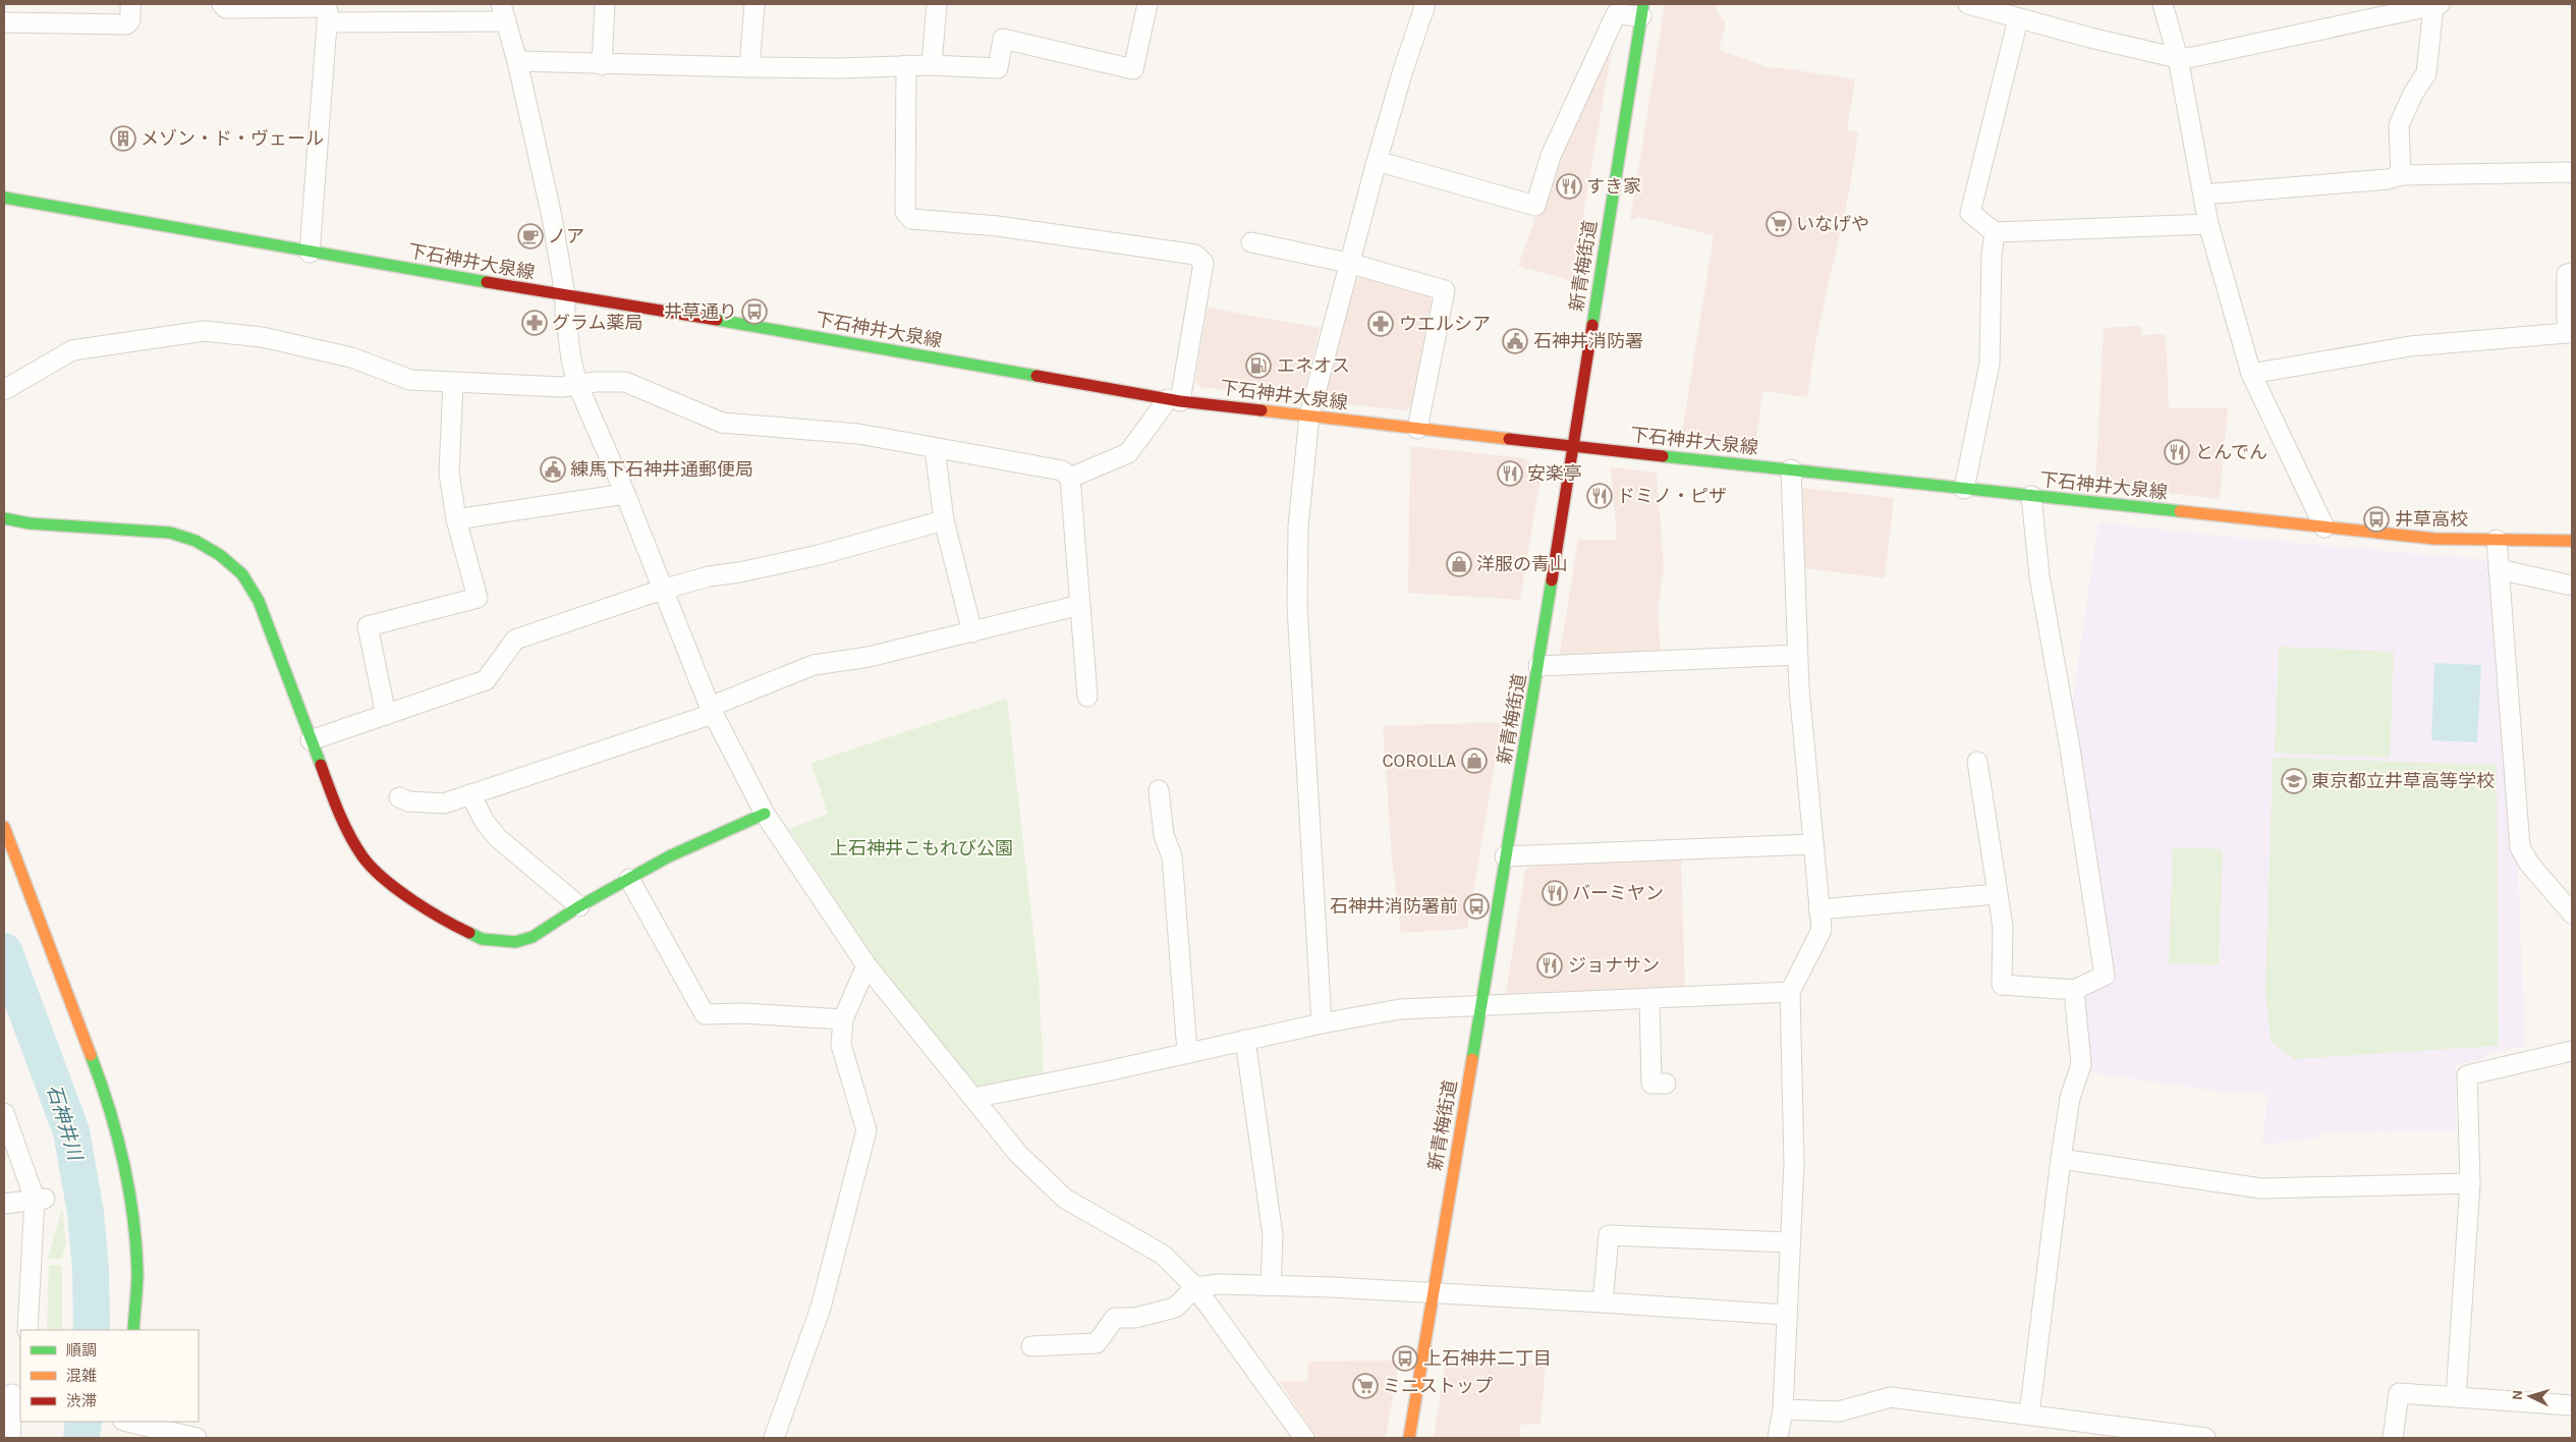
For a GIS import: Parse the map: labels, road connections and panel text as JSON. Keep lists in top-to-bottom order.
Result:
{
  "streets": {
    "main road": ["下石神井大泉線", "新青梅街道"]
  },
  "crossings": [
    ["下石神井大泉線", "新青梅街道"]
  ],
  "water": ["石神井川"],
  "parks": ["上石神井こもれび公園"],
  "places": {
    "building": ["メゾン・ド・ヴェール"],
    "restaurant": [
      "すき家",
      "とんでん",
      "安楽亭",
      "ドミノ・ピザ",
      "バーミヤン",
      "ジョナサン"
    ],
    "supermarket": ["いなげや", "ミニストップ"],
    "cafe": ["ノア"],
    "bus stop": [
      "井草通り",
      "井草高校",
      "石神井消防署前",
      "上石神井二丁目"
    ],
    "pharmacy": ["グラム薬局", "ウエルシア"],
    "public building": ["石神井消防署", "練馬下石神井通郵便局"],
    "fuel station": ["エネオス"],
    "shop": ["洋服の青山", "COROLLA"],
    "school or university": ["東京都立井草高等学校"]
  },
  "legend": ["順調", "混雑", "渋滞"],
  "north": "left"
}
